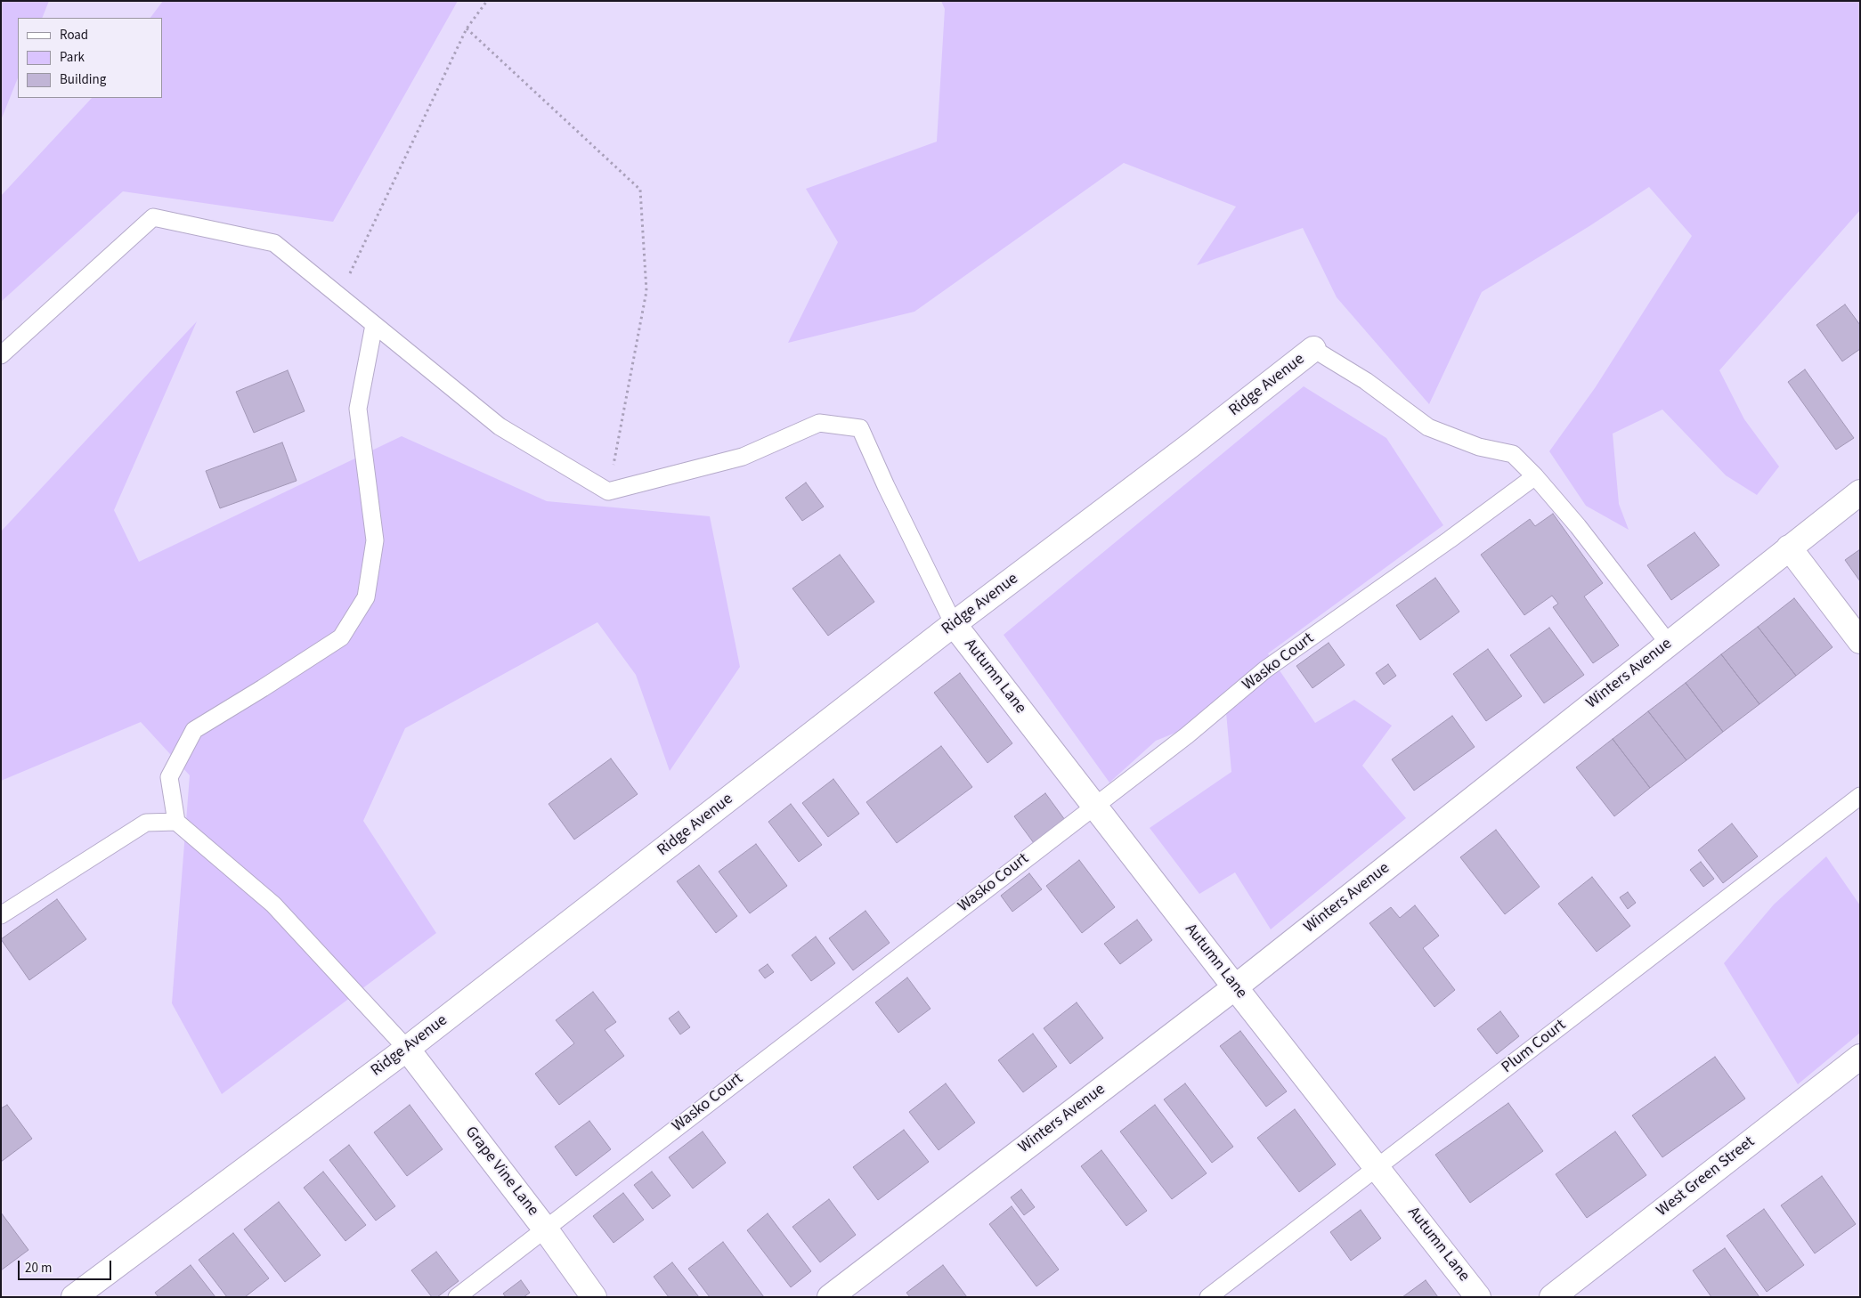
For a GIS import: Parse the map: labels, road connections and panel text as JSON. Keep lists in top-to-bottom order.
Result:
{
  "streets": {
    "street": [
      "Ridge Avenue",
      "Winters Avenue",
      "Autumn Lane",
      "Grape Vine Lane",
      "West Green Street"
    ],
    "lane": ["Wasko Court", "Plum Court"]
  },
  "crossings": [
    ["Ridge Avenue", "Autumn Lane"],
    ["Ridge Avenue", "Grape Vine Lane"],
    ["Wasko Court", "Autumn Lane"],
    ["Wasko Court", "Grape Vine Lane"],
    ["Winters Avenue", "Autumn Lane"],
    ["Autumn Lane", "Plum Court"]
  ],
  "legend": ["Road", "Park", "Building"],
  "scale_bar": "20 m"
}
